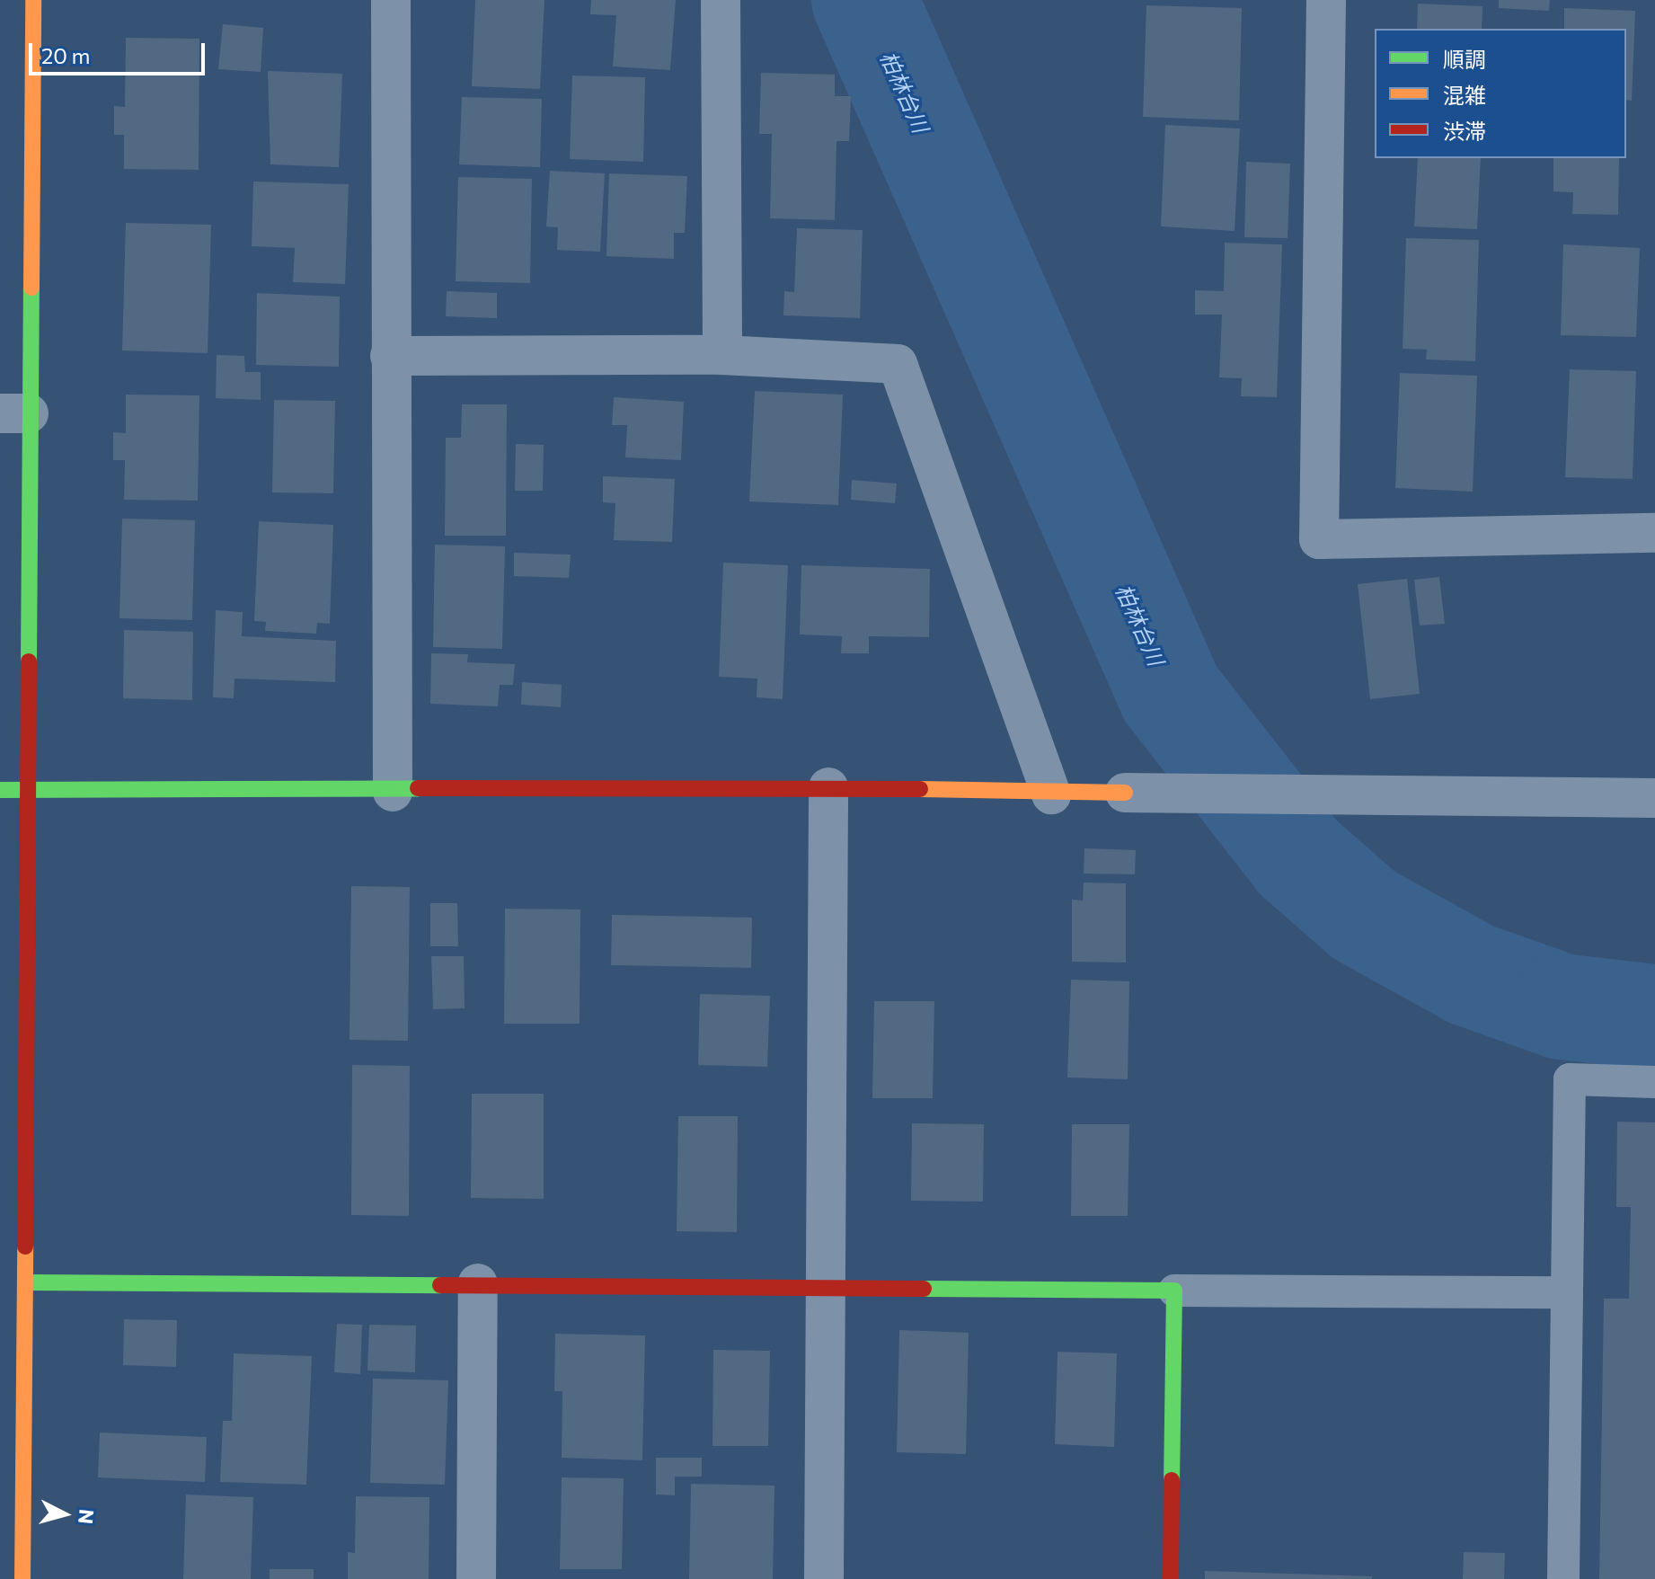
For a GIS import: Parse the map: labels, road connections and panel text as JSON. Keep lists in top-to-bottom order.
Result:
{
  "water": ["柏林台川"],
  "legend": ["順調", "混雑", "渋滞"],
  "scale_bar": "20 m",
  "north": "right"
}
